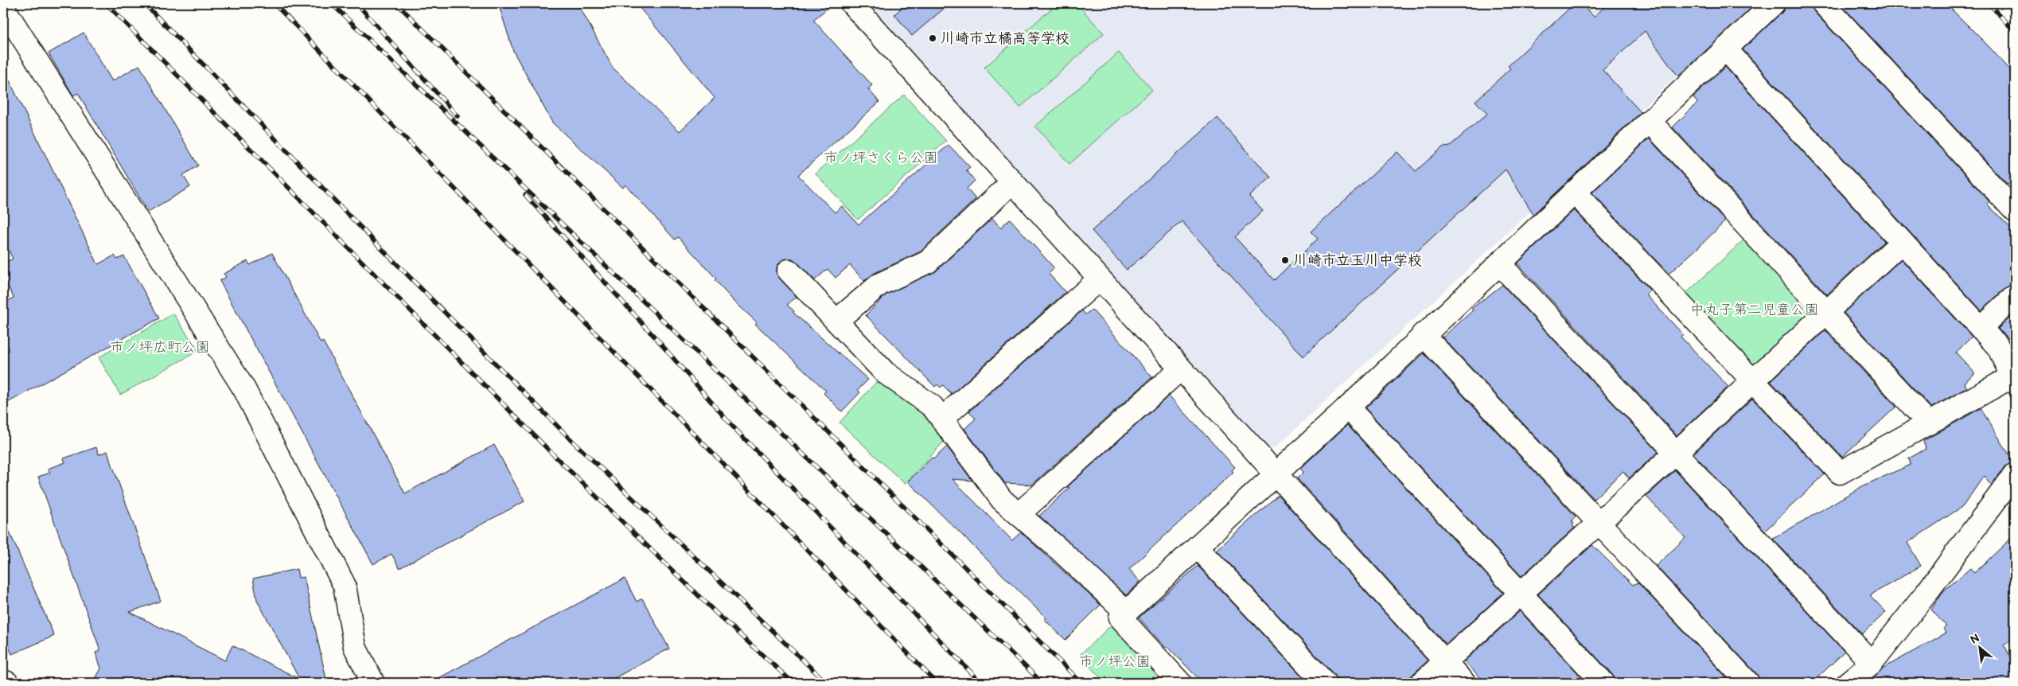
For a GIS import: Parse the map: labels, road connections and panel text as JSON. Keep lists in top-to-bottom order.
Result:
{
  "parks": [
    "市ノ坪さくら公園",
    "中丸子第二児童公園",
    "市ノ坪広町公園",
    "市ノ坪公園"
  ],
  "places": ["川崎市立橘高等学校", "川崎市立玉川中学校"],
  "north": "top left"
}
